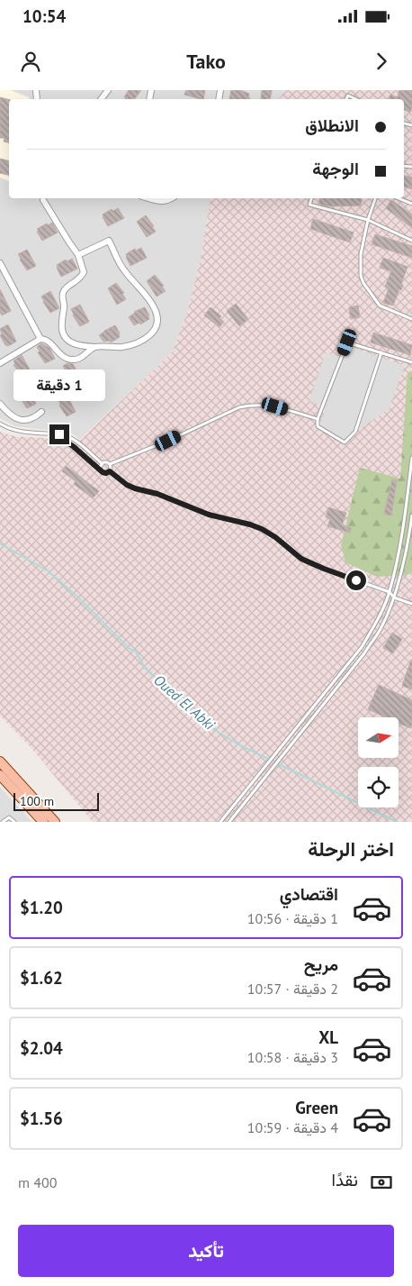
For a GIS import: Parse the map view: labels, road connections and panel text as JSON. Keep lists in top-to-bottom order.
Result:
{
  "water": ["Oued El Abki"],
  "scale_bar": "100 m",
  "north": "right",
  "page": {
    "status": "10:54",
    "header": "Tako",
    "banner": ["الانطلاق", "الوجهة"],
    "bubble": "1 دقيقة",
    "scale": "100 m",
    "heading": "اختر الرحلة",
    "list": [
      {
        "name": "اقتصادي",
        "note": "1 دقيقة · 10:56",
        "value": "$1.20"
      },
      {
        "name": "مريح",
        "note": "2 دقيقة · 10:57",
        "value": "$1.62"
      },
      {
        "name": "XL",
        "note": "3 دقيقة · 10:58",
        "value": "$2.04"
      },
      {
        "name": "Green",
        "note": "4 دقيقة · 10:59",
        "value": "$1.56"
      }
    ],
    "pay": ["نقدًا", "400 m"],
    "buttons": "تأكيد"
  }
}
